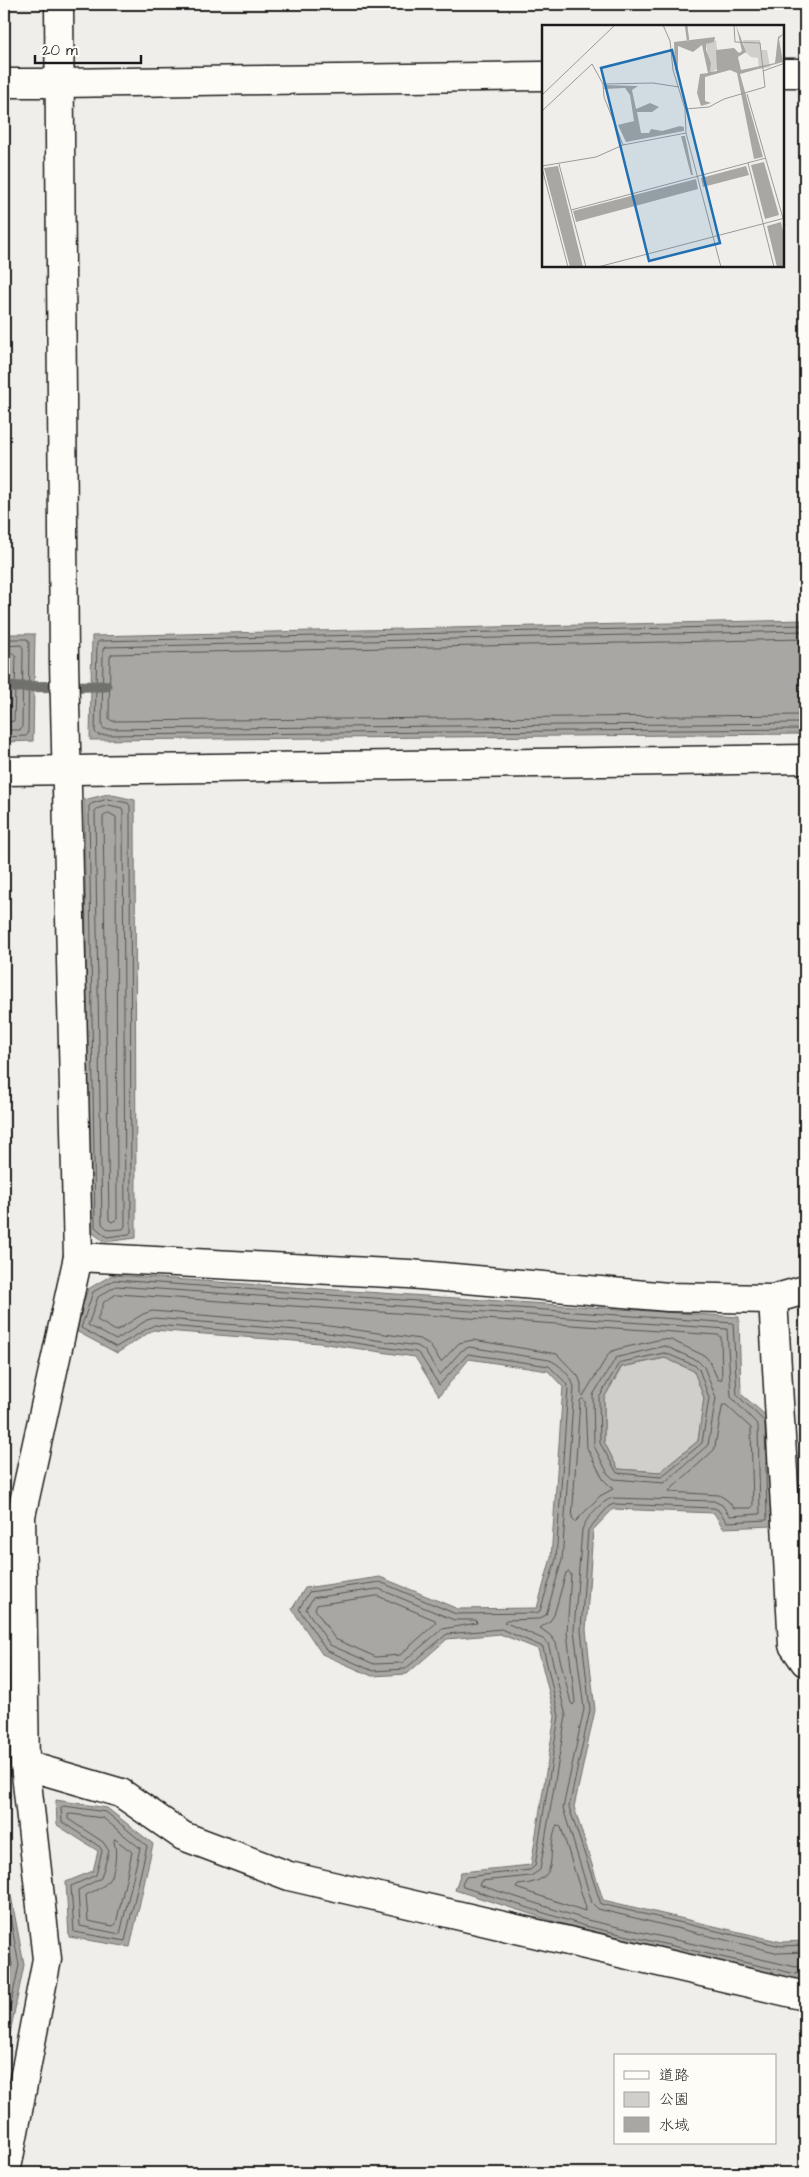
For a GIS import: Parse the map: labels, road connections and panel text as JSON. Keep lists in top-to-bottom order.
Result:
{
  "legend": ["道路", "公園", "水域"],
  "scale_bar": "20 m"
}
